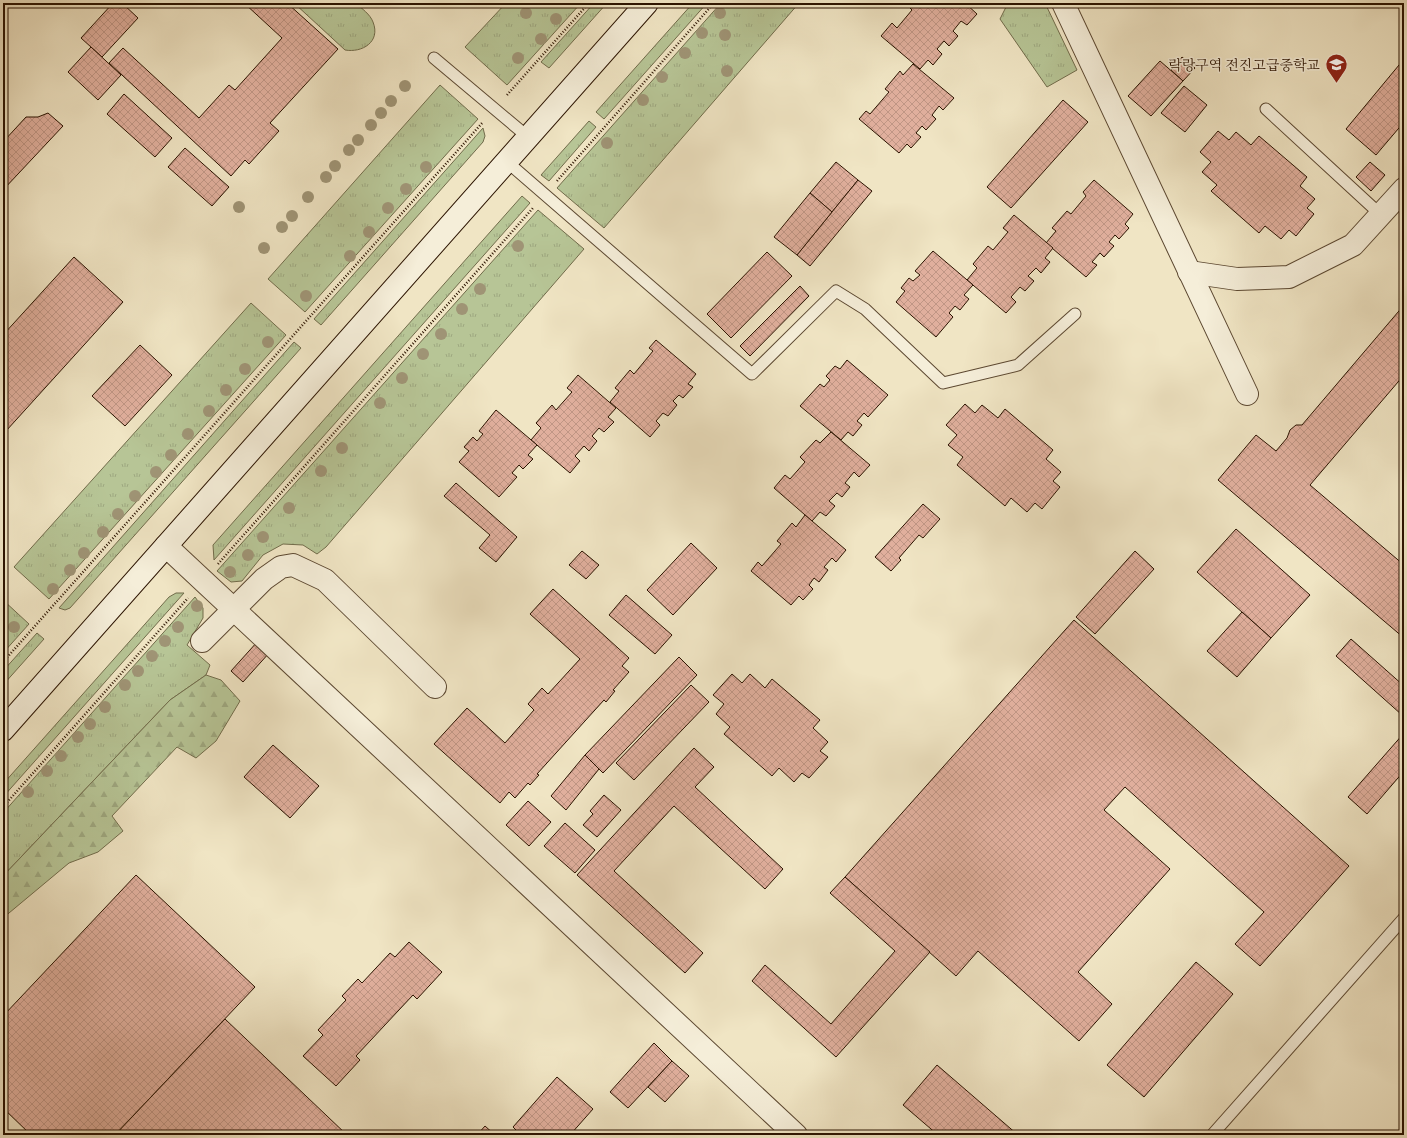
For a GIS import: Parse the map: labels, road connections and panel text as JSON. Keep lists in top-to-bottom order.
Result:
{
  "places": {
    "school or university": ["락랑구역 전진고급중학교"]
  }
}
